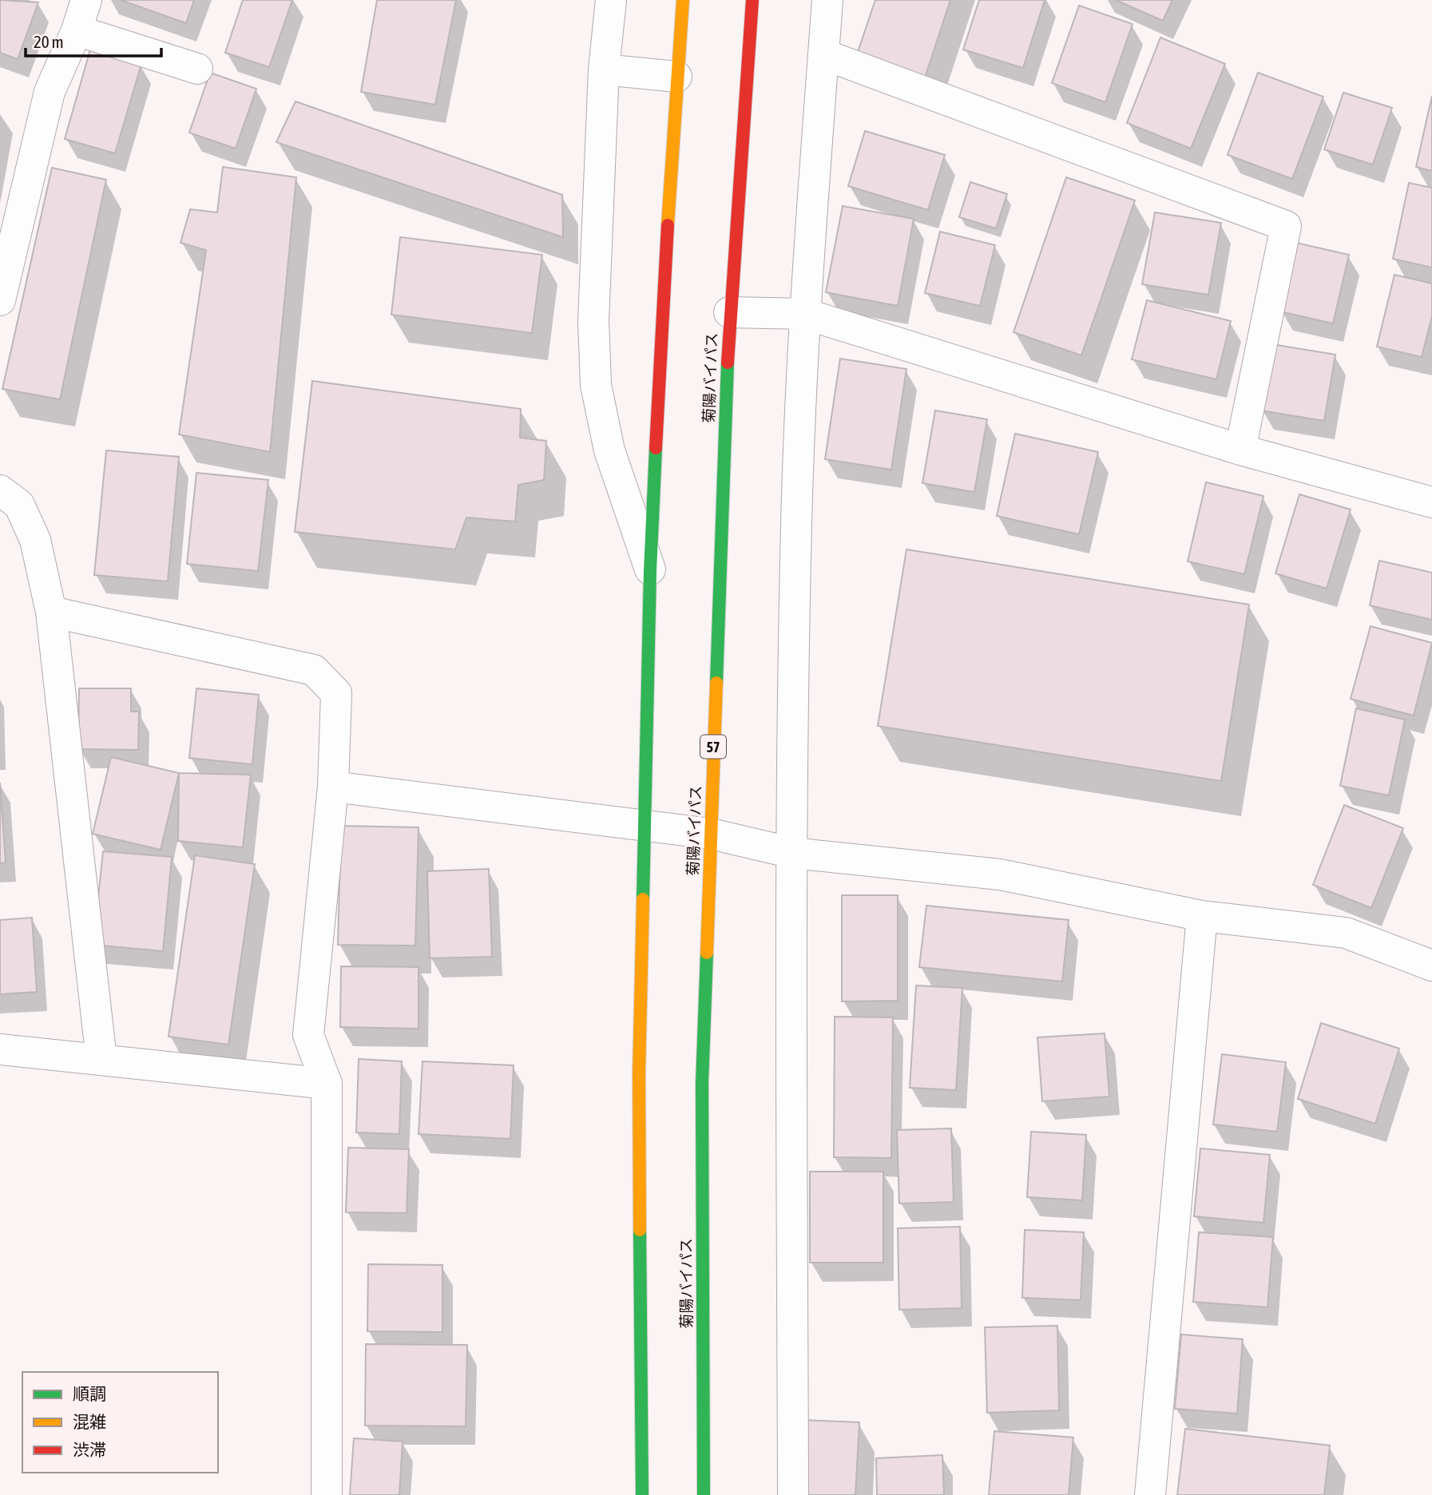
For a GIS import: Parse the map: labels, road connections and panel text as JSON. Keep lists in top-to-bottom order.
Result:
{
  "streets": {
    "highway": ["菊陽バイパス", "57"]
  },
  "legend": ["順調", "混雑", "渋滞"],
  "scale_bar": "20 m"
}
